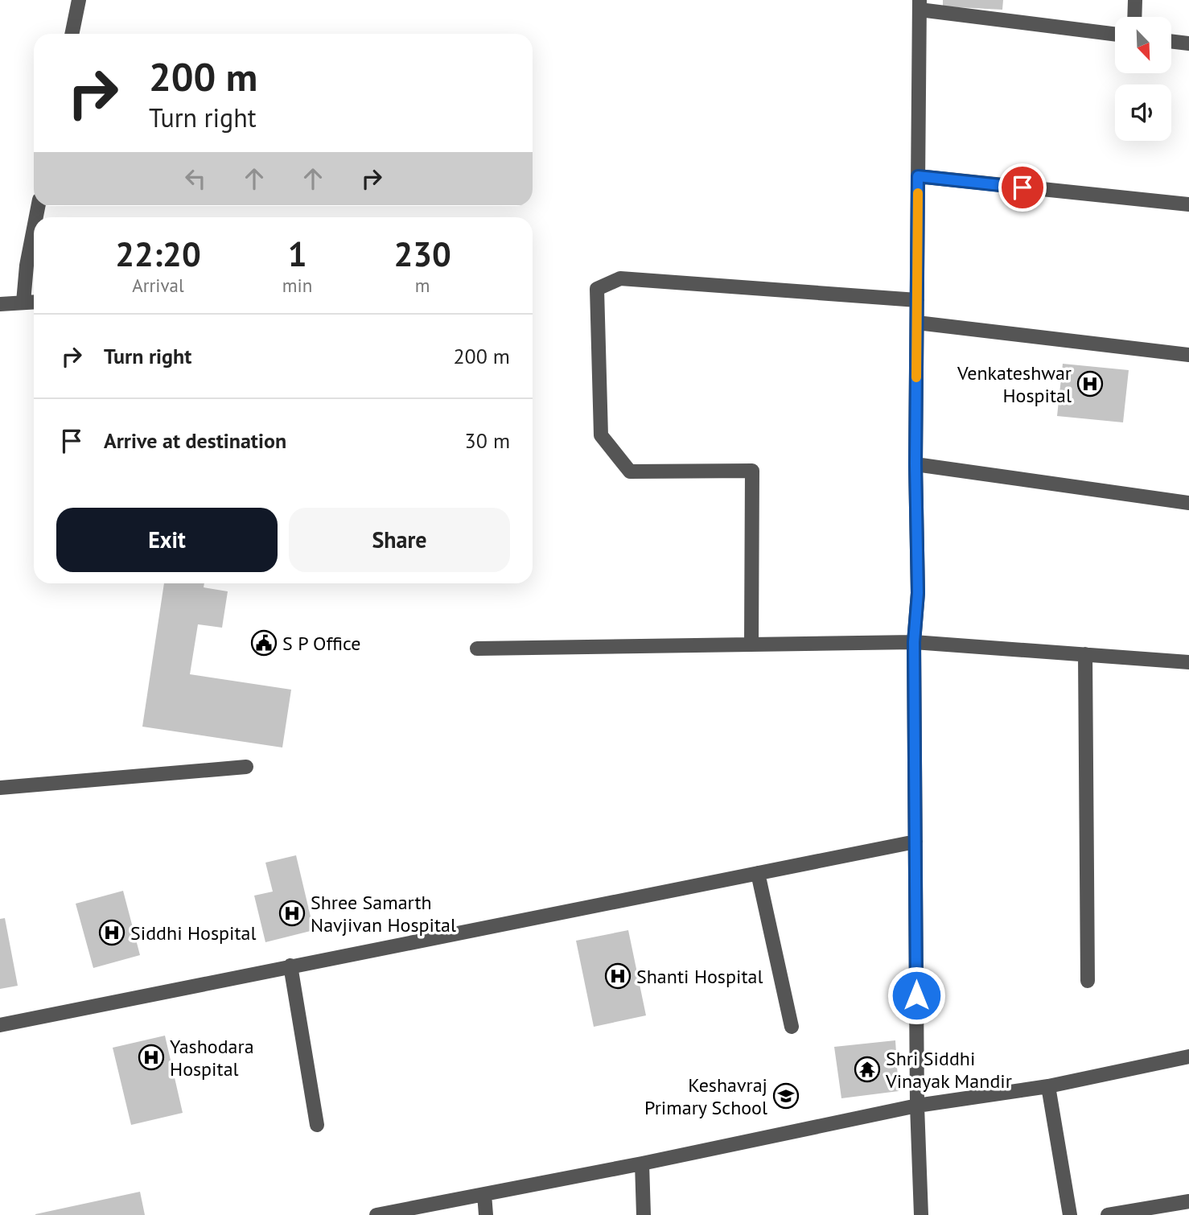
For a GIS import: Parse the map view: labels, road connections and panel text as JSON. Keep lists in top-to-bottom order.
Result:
{
  "places": {
    "hospital": [
      "Venkateshwar Hospital",
      "Shree Samarth Navjivan Hospital",
      "Siddhi Hospital",
      "Shanti Hospital",
      "Yashodara Hospital"
    ],
    "public building": ["S P Office"],
    "temple": ["Shri Siddhi Vinayak Mandir"],
    "school or university": ["Keshavraj Primary School"]
  },
  "north": "bottom right",
  "page": {
    "turn": ["200 m", "Turn right"],
    "eta": [
      "22:20",
      "Arrival",
      "1",
      "min",
      "230",
      "m"
    ],
    "list": [
      {
        "name": "Turn right",
        "value": "200 m"
      },
      {
        "name": "Arrive at destination",
        "value": "30 m"
      }
    ],
    "buttons": ["Exit", "Share"]
  }
}
